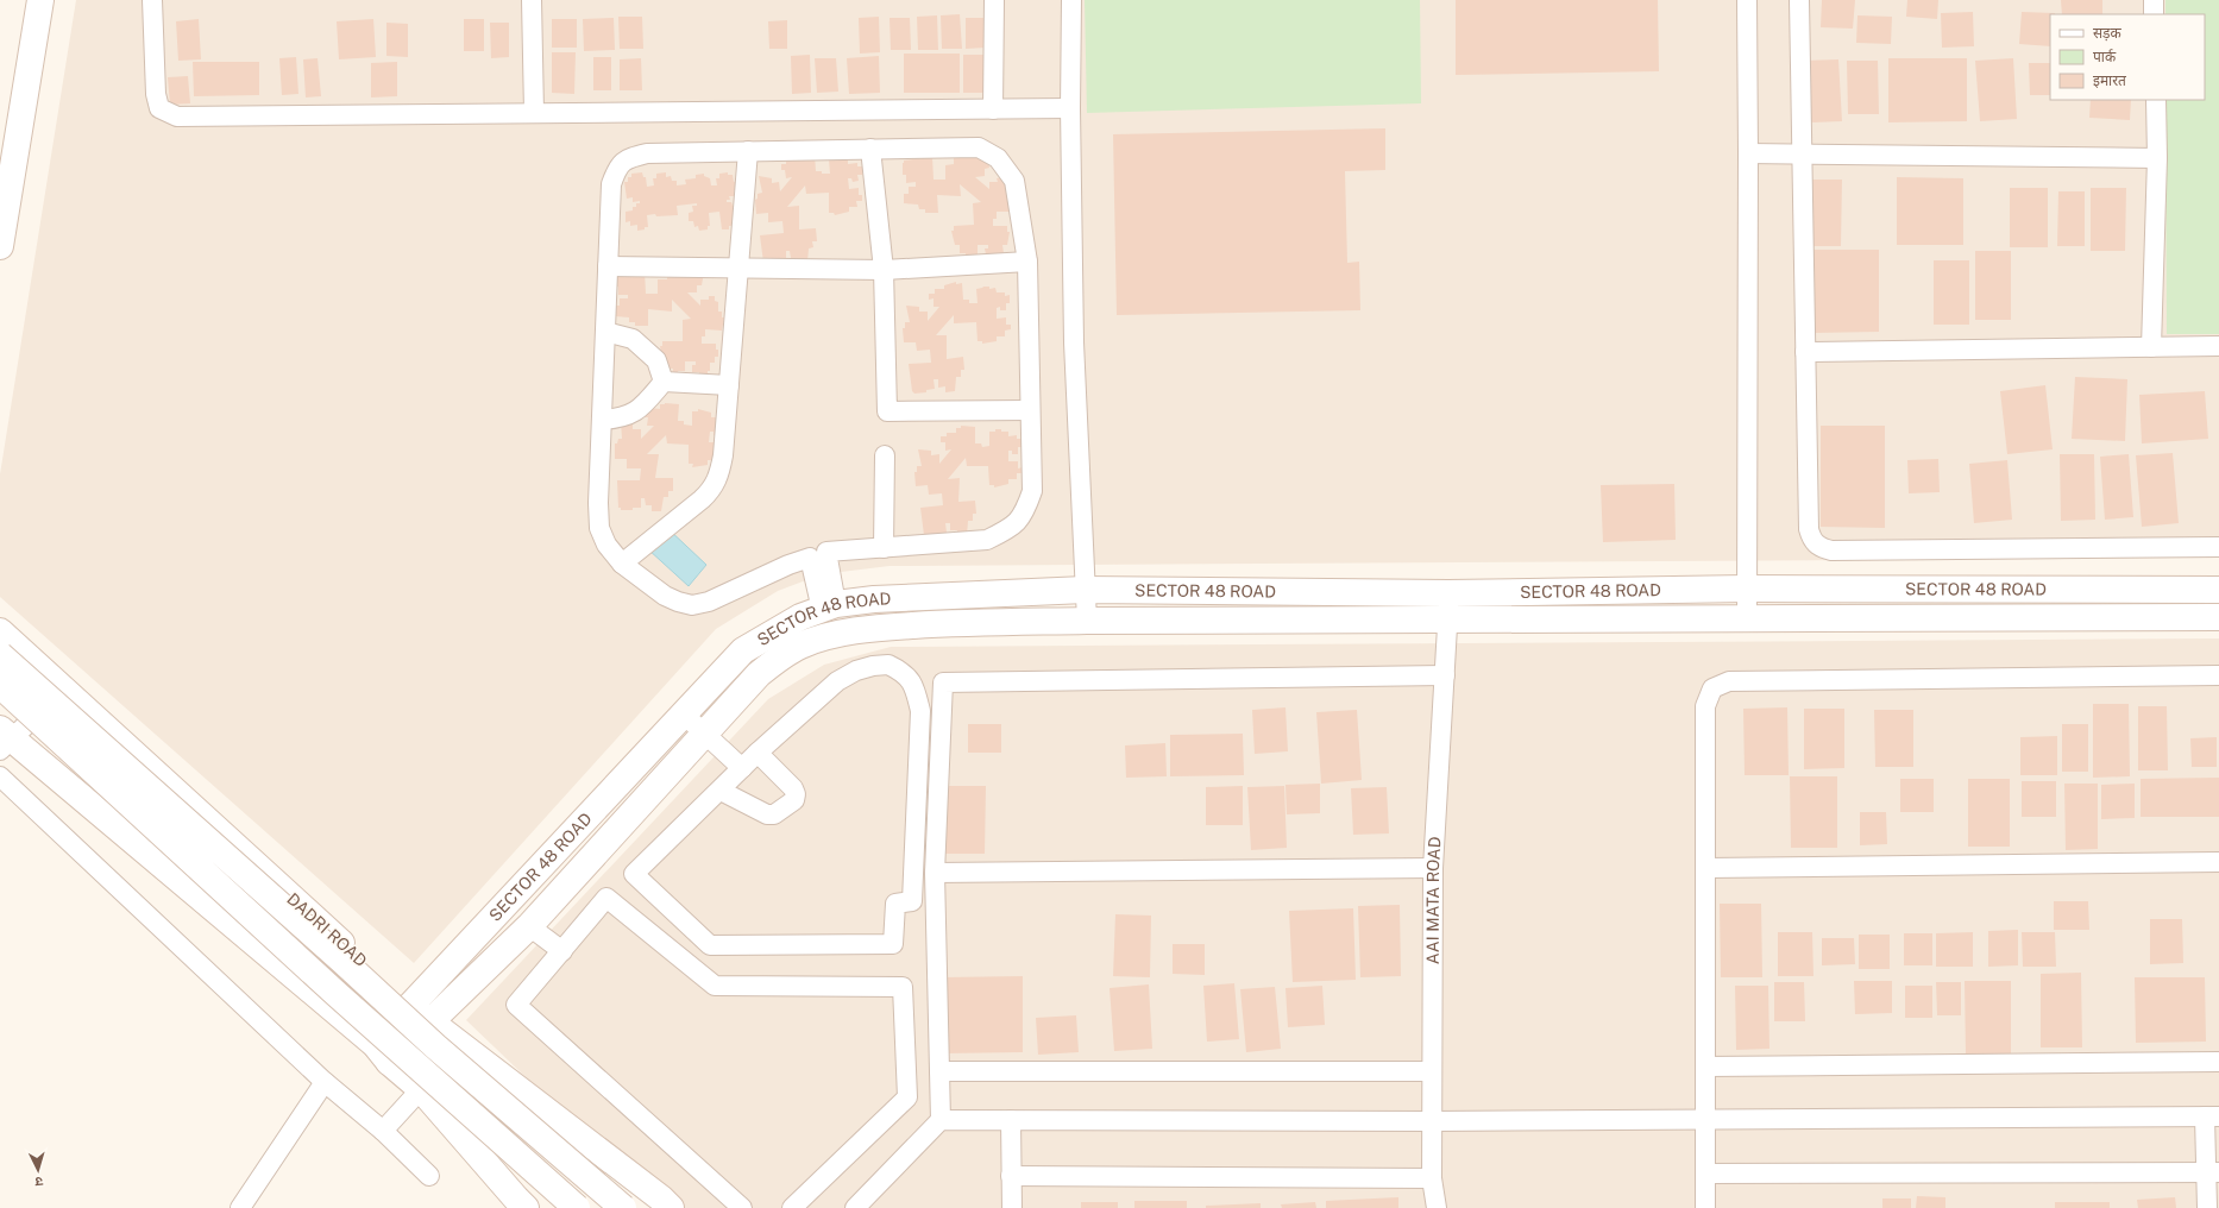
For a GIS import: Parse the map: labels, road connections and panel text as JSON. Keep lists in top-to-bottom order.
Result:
{
  "streets": {
    "street": ["SECTOR 48 ROAD", "AAI MATA ROAD", "DADRI ROAD"]
  },
  "crossings": [
    ["SECTOR 48 ROAD", "AAI MATA ROAD"],
    ["SECTOR 48 ROAD", "DADRI ROAD"]
  ],
  "legend": ["सड़क", "पार्क", "इमारत"],
  "north": "bottom"
}
